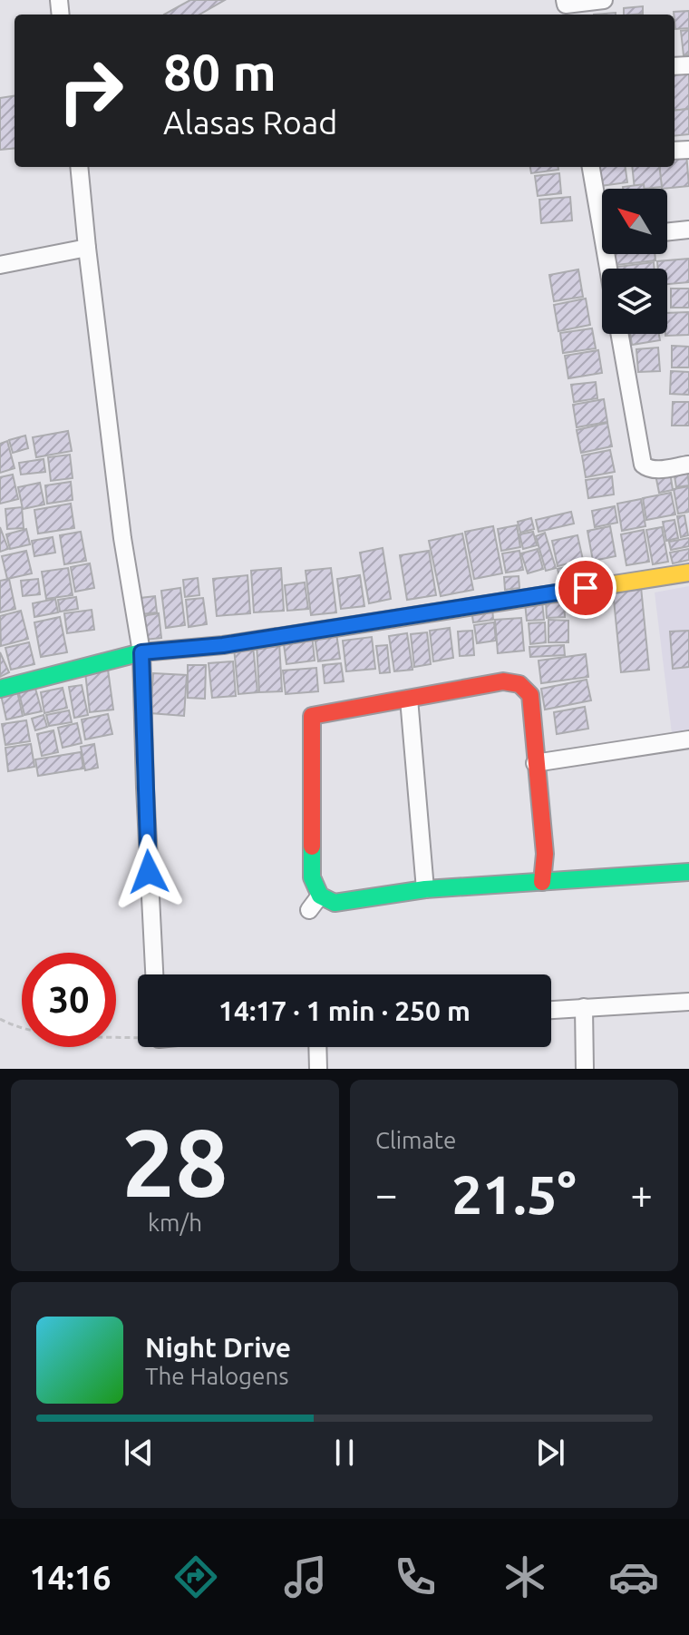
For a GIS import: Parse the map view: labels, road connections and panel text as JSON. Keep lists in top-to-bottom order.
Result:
{
  "north": "top left",
  "page": {
    "turn": ["80 m", "Alasas Road"],
    "limit": "30",
    "trip": "14:17 · 1 min · 250 m",
    "tile": [
      ["28", "km/h"],
      "Climate"
    ],
    "heat": ["−", "21.5°", "+"],
    "song": ["Night Drive", "The Halogens"],
    "tabs": "14:16"
  }
}
